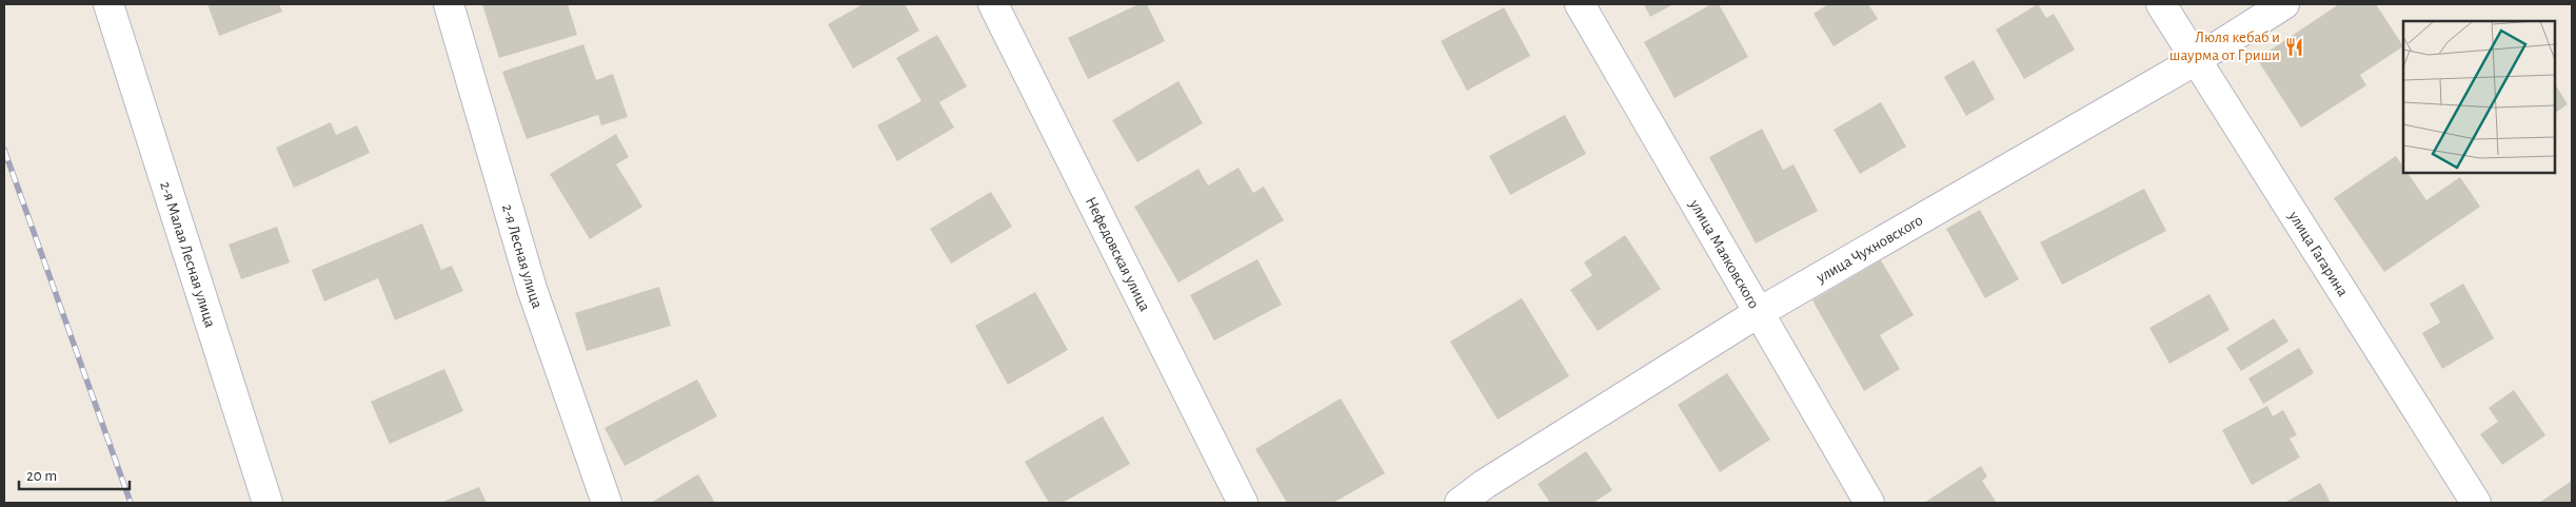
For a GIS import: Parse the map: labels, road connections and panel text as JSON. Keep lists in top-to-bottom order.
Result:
{
  "streets": {
    "street": [
      "улица Чухновского",
      "Нефедовская улица",
      "2-я Малая Лесная улица",
      "улица Маяковского",
      "улица Гагарина",
      "2-я Лесная улица"
    ]
  },
  "crossings": [
    ["улица Чухновского", "улица Маяковского"],
    ["улица Чухновского", "улица Гагарина"]
  ],
  "places": {
    "restaurant": ["Люля кебаб и шаурма от Гриши"]
  },
  "scale_bar": "20 m"
}
